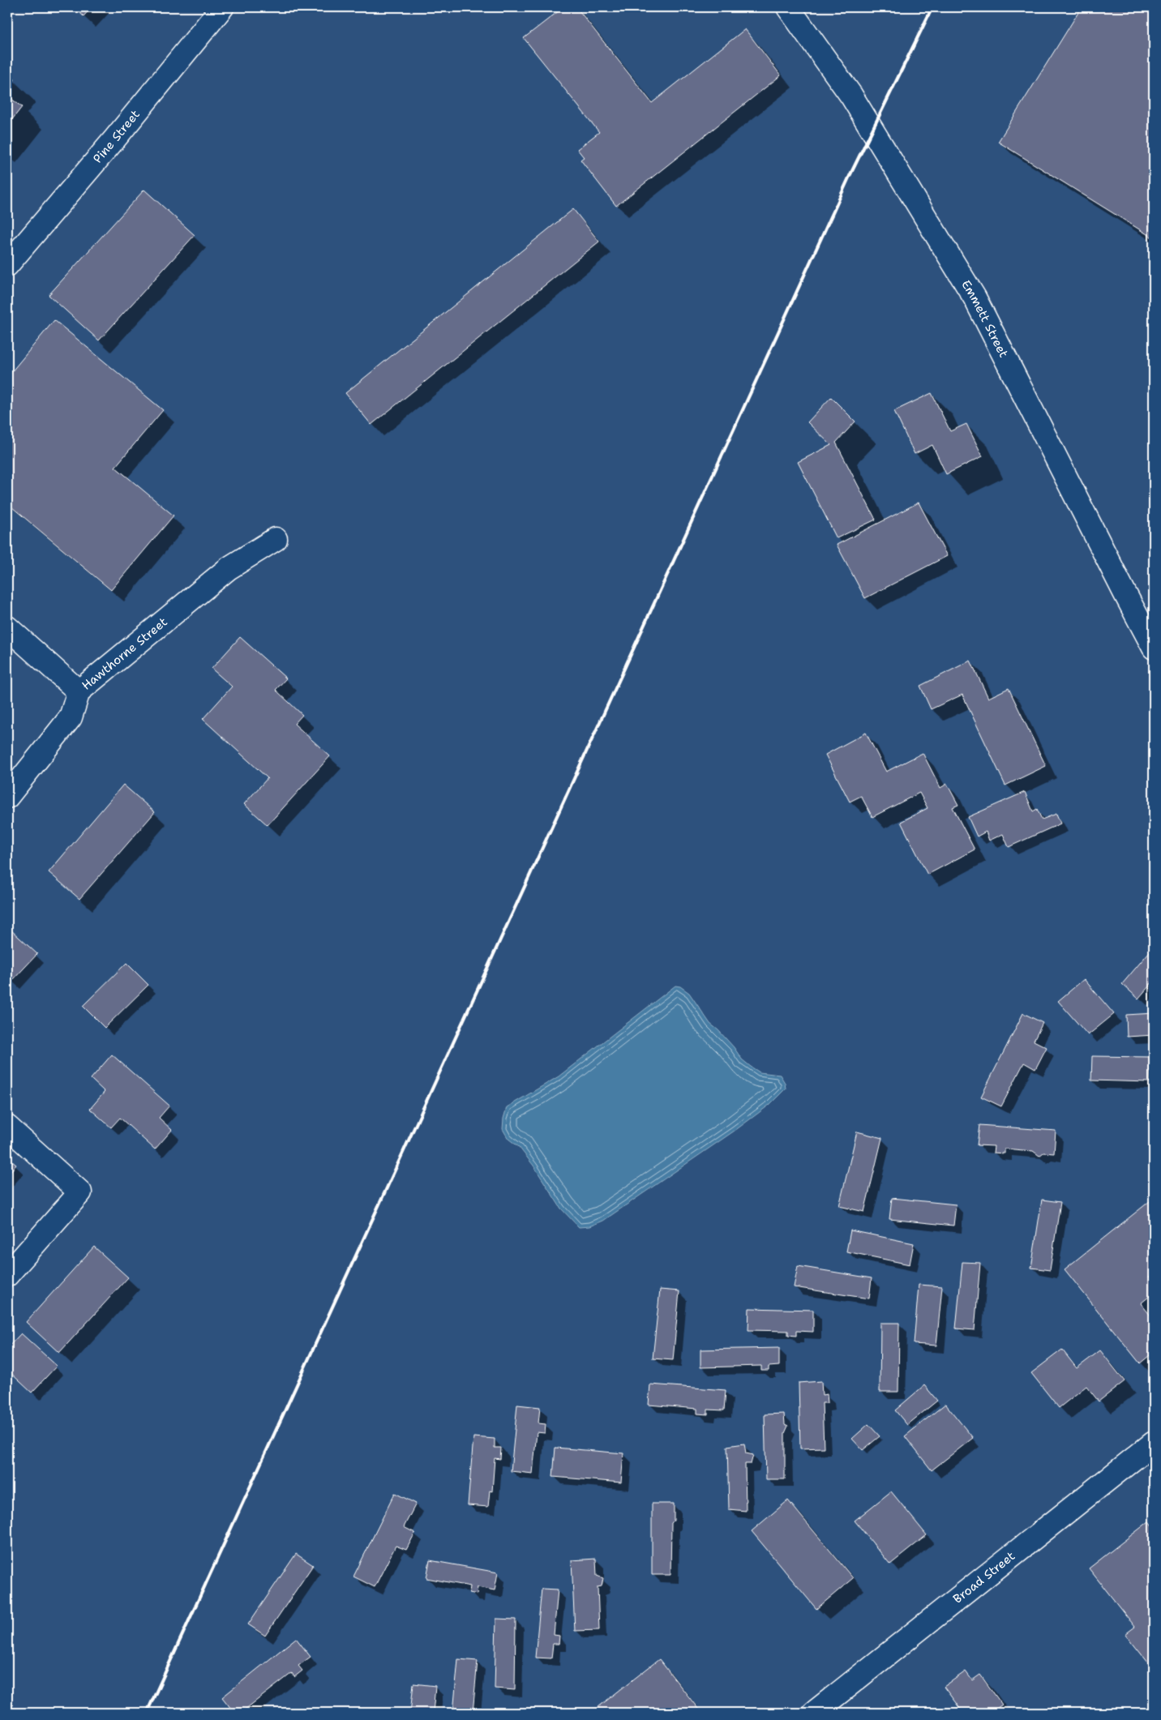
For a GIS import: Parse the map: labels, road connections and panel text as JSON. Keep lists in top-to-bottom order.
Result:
{
  "streets": {
    "main road": [
      "Pine Street",
      "Emmett Street",
      "Hawthorne Street",
      "Broad Street"
    ]
  }
}
